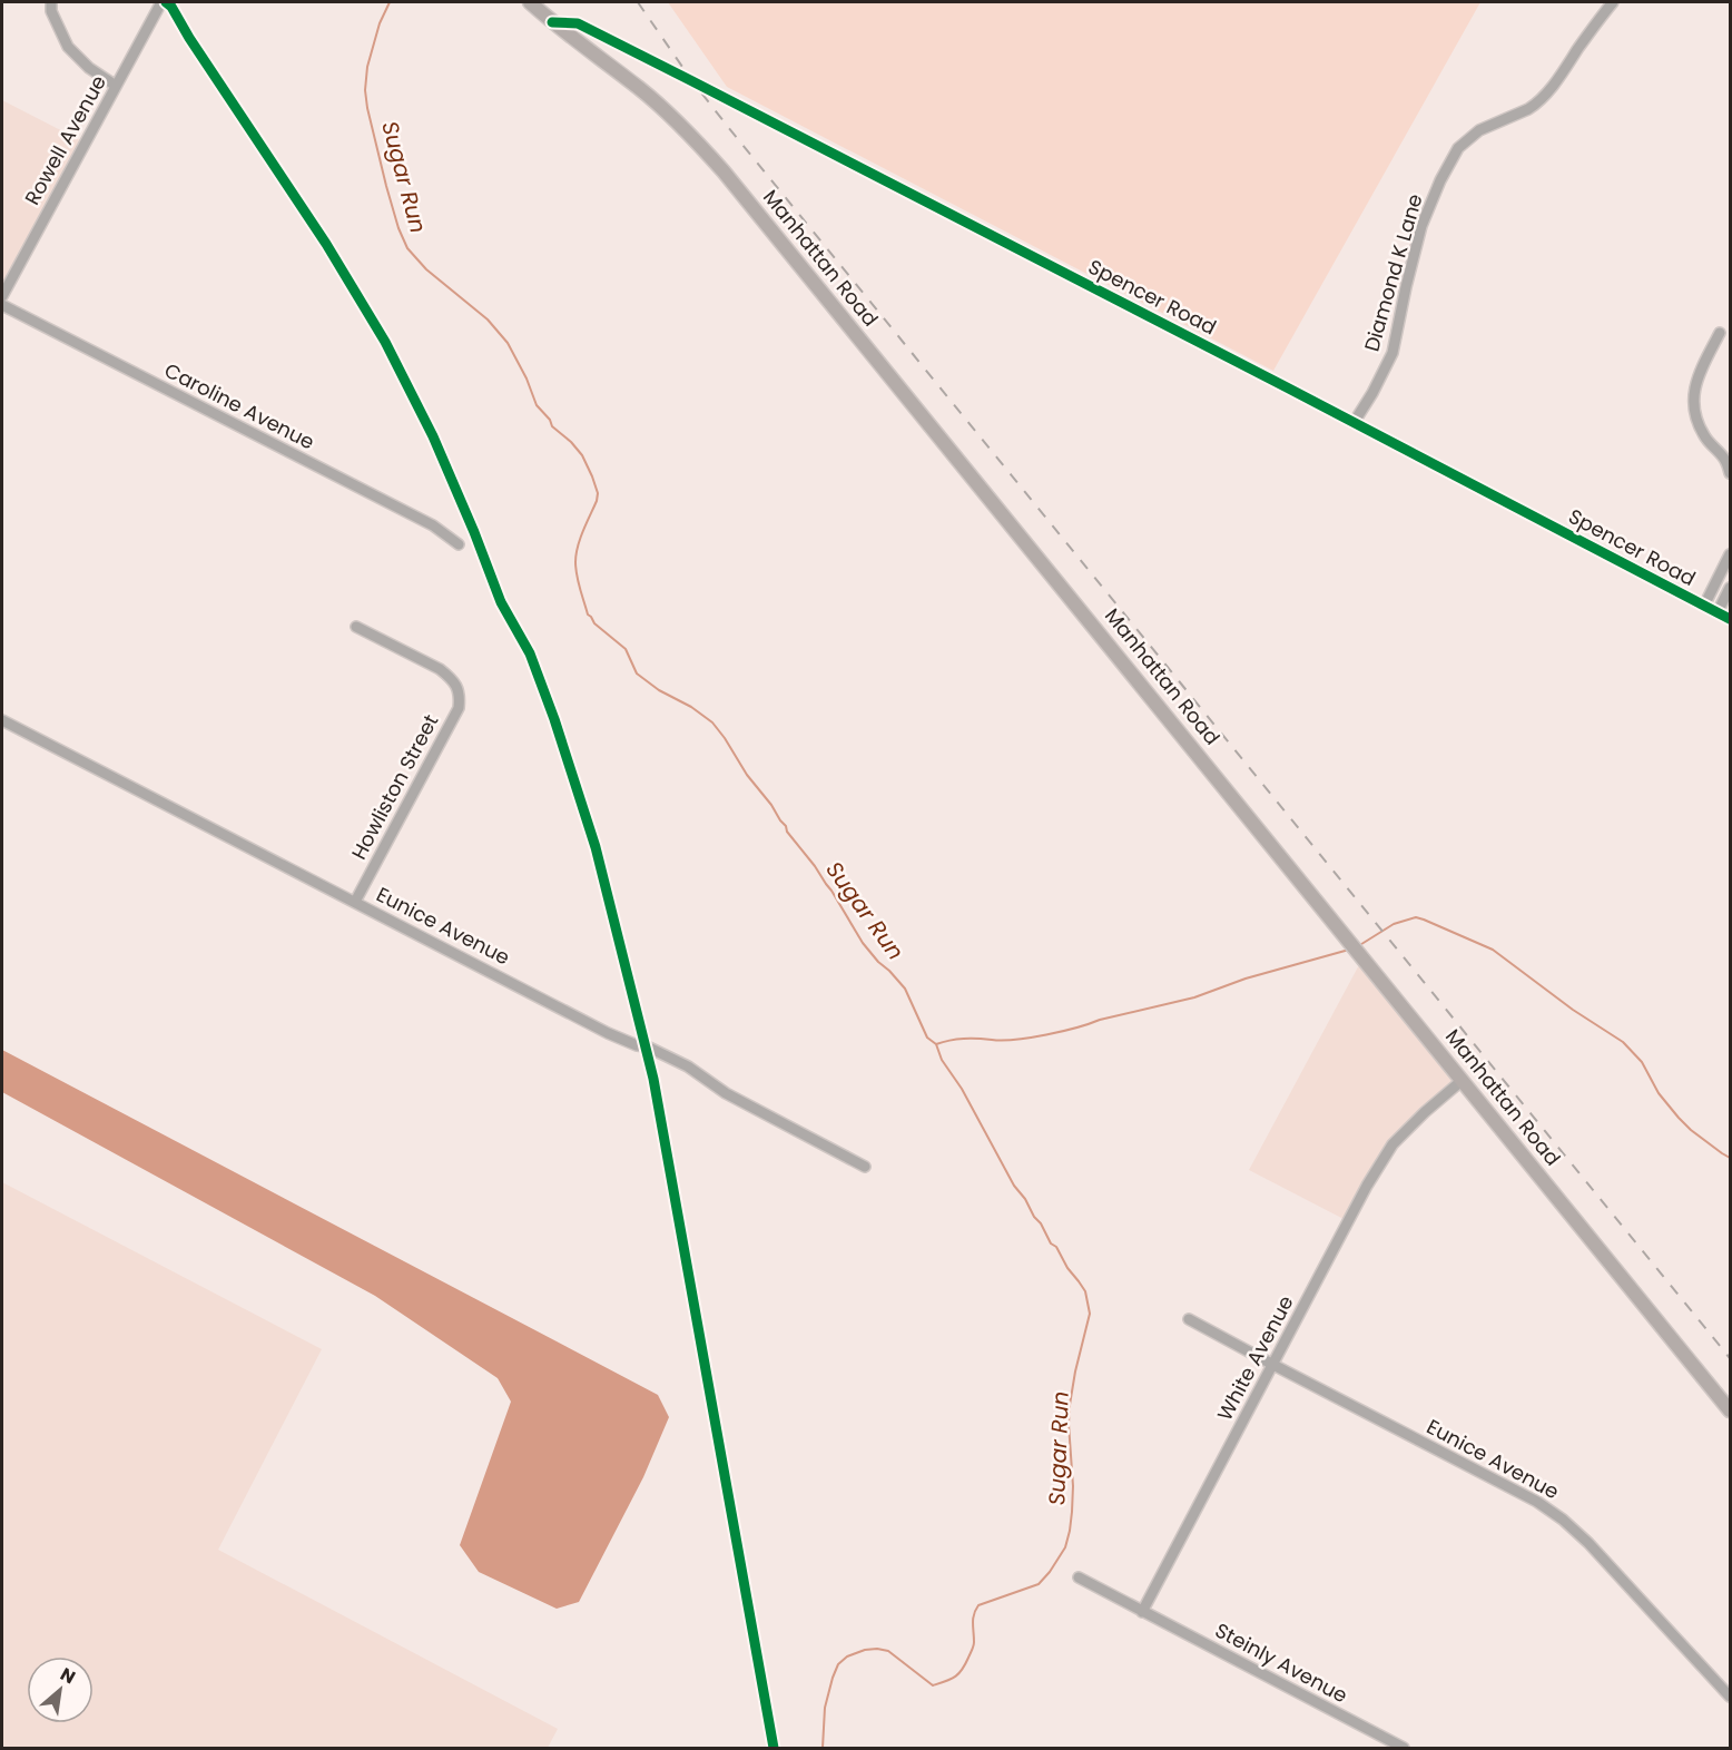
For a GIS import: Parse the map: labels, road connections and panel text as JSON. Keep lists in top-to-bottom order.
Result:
{
  "streets": {
    "main road": ["Manhattan Road"],
    "street": [
      "Rowell Avenue",
      "Diamond K Lane",
      "Spencer Road",
      "Caroline Avenue",
      "Howliston Street",
      "Eunice Avenue",
      "White Avenue",
      "Steinly Avenue"
    ]
  },
  "crossings": [
    ["Manhattan Road", "Spencer Road"],
    ["Manhattan Road", "White Avenue"],
    ["Diamond K Lane", "Spencer Road"],
    ["Howliston Street", "Eunice Avenue"],
    ["Eunice Avenue", "White Avenue"],
    ["White Avenue", "Steinly Avenue"]
  ],
  "water": ["Sugar Run"],
  "north": "top right"
}
